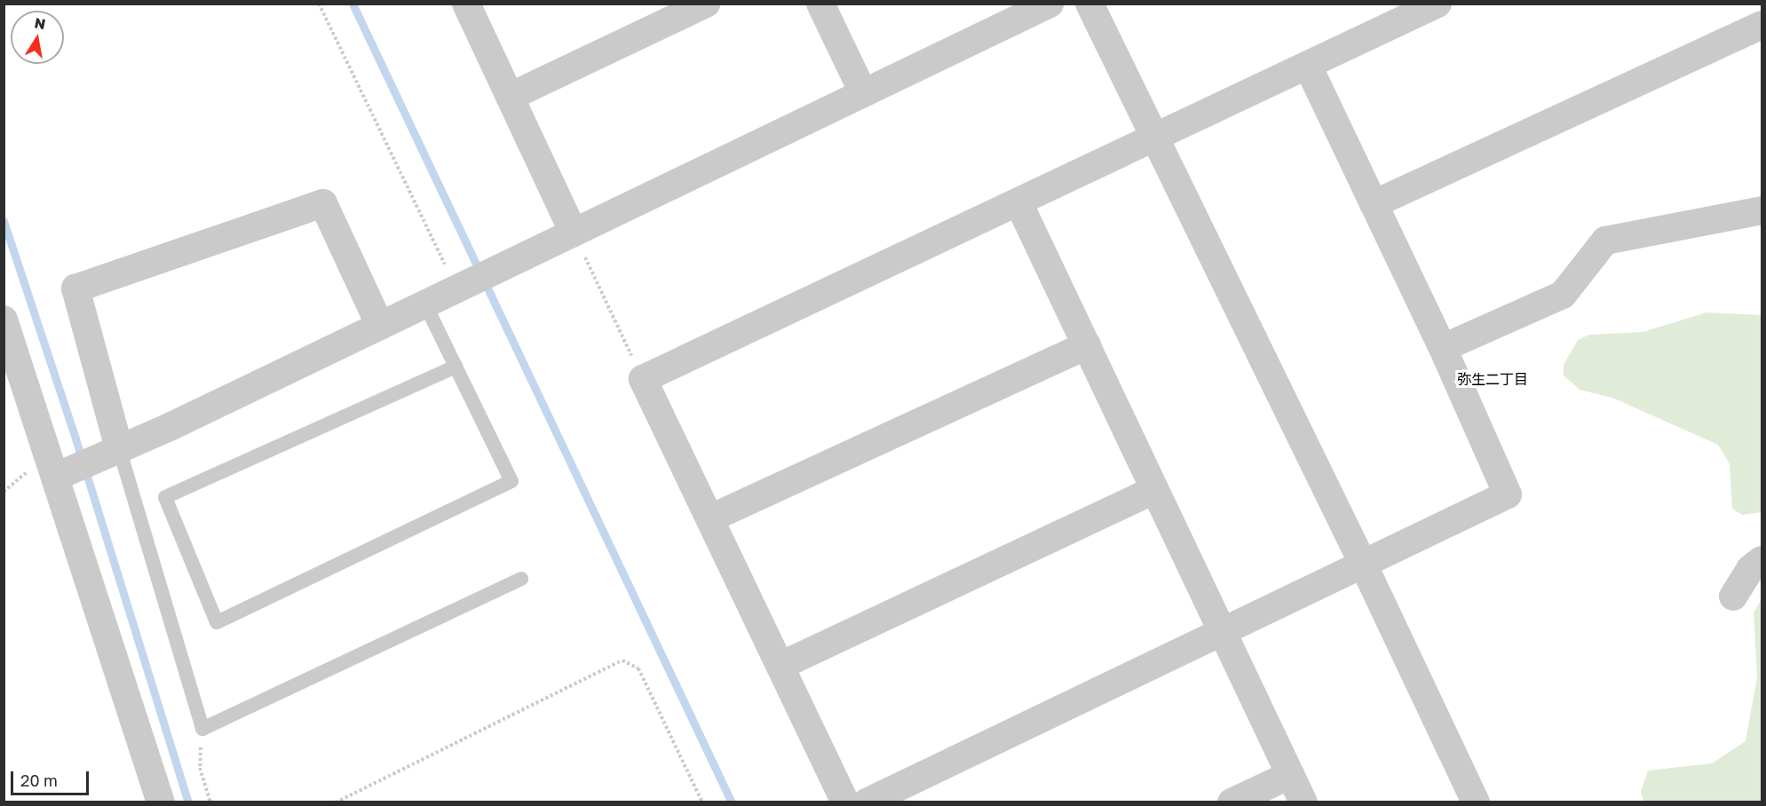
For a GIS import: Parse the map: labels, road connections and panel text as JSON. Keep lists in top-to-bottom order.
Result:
{
  "districts": ["弥生二丁目"],
  "scale_bar": "20 m",
  "north": "top"
}
